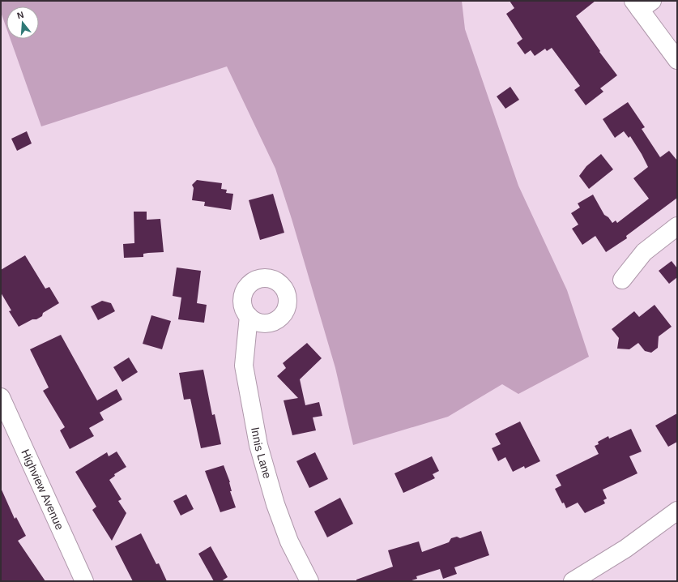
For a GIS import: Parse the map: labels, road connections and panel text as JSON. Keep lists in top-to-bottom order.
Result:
{
  "streets": {
    "street": ["Innis Lane", "Highview Avenue"]
  },
  "north": "top"
}
